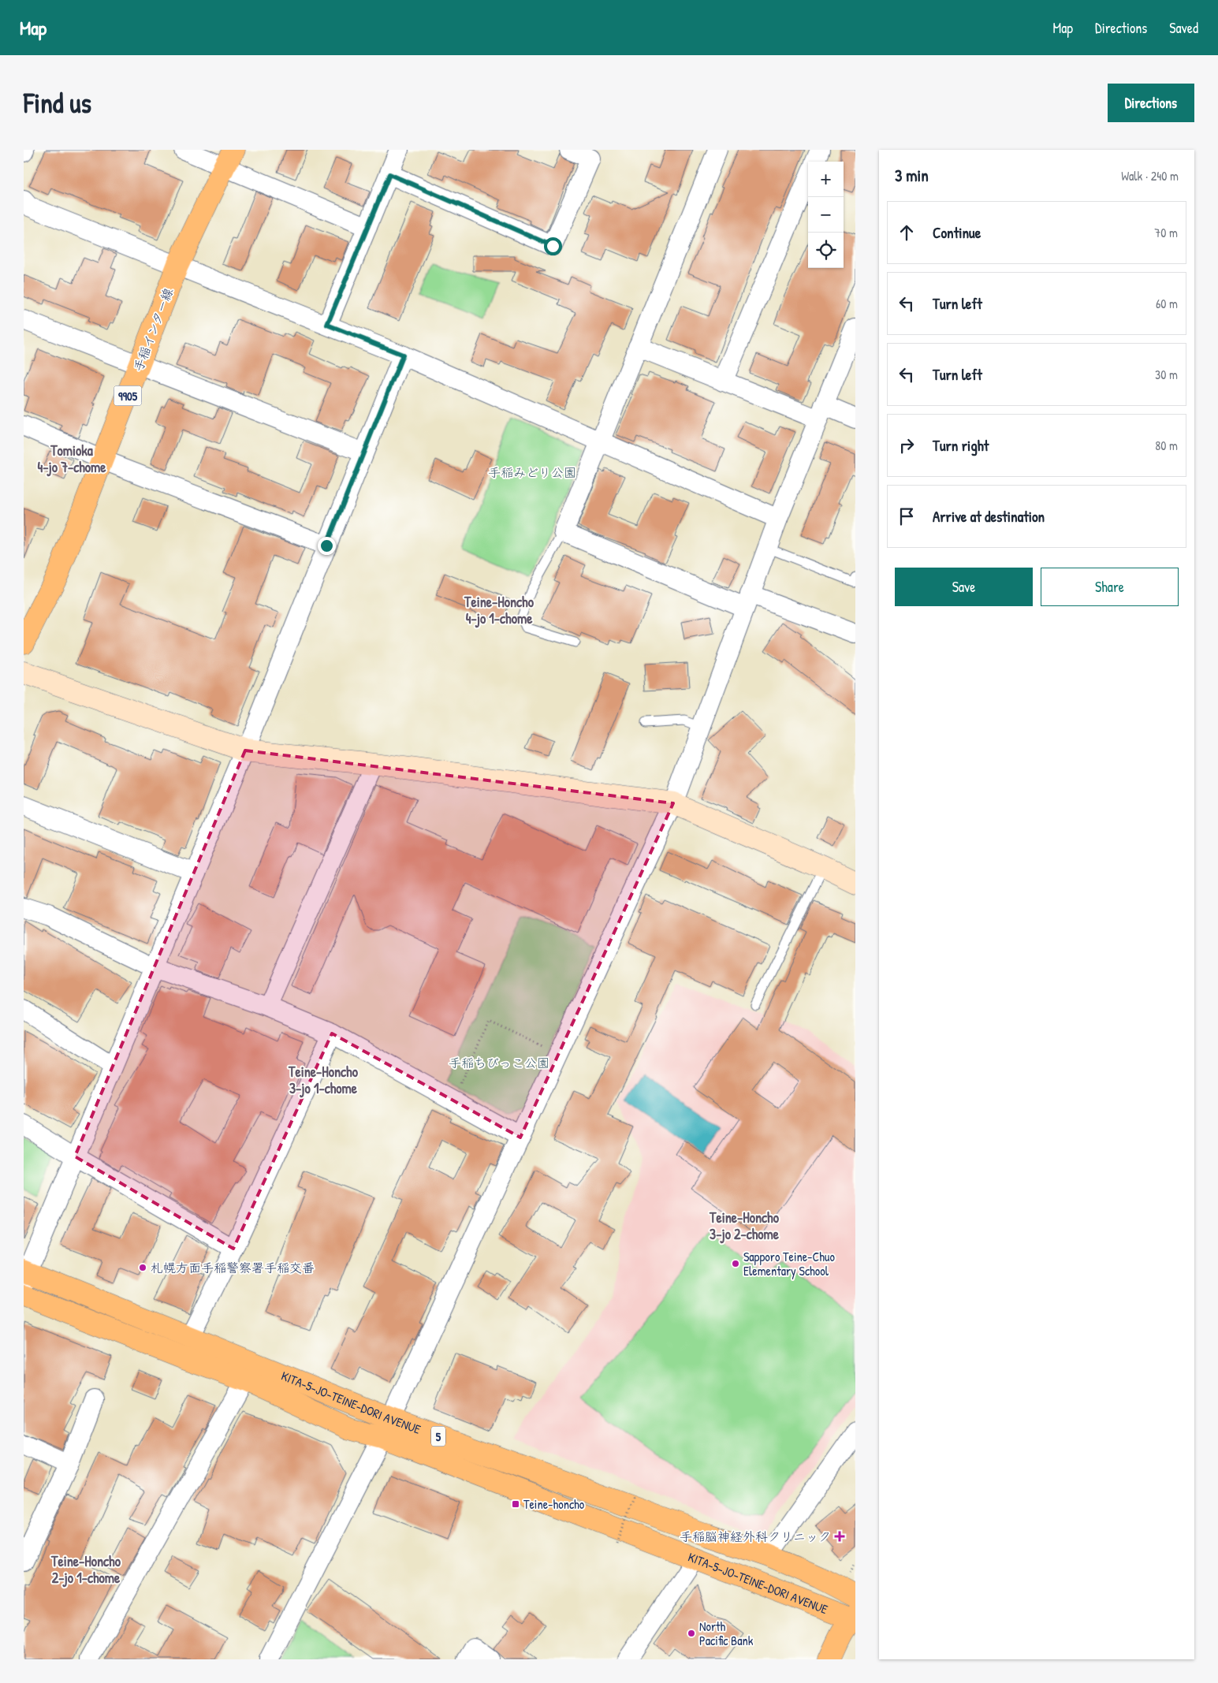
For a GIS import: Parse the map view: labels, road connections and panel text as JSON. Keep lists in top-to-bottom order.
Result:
{
  "streets": {
    "main road": [
      "手稲インター線",
      "9905",
      "KITA-5-JO-TEINE-DORI AVENUE",
      "5"
    ]
  },
  "districts": [
    "Tomioka 4-jo 7-chome",
    "Teine-Honcho 4-jo 1-chome",
    "Teine-Honcho 3-jo 1-chome",
    "Teine-Honcho 3-jo 2-chome",
    "Teine-Honcho 2-jo 1-chome"
  ],
  "parks": ["手稲みどり公園", "手稲ちびっこ公園"],
  "places": {
    "other": ["Sapporo Teine-Chuo Elementary School", "札幌方面手稲警察署手稲交番", "North Pacific Bank"],
    "transit": ["Teine-honcho"],
    "health": ["手稲脳神経外科クリニック"]
  },
  "page": {
    "header": "Map",
    "nav": ["Map", "Directions", "Saved"],
    "buttons": [
      "Directions",
      ["Save", "Share"]
    ],
    "title": "Find us",
    "heading": ["3 min", "Walk · 240 m"],
    "map_buttons": ["+", "−"],
    "list": [
      ["Continue", "70 m"],
      ["Turn left", "60 m"],
      ["Turn left", "30 m"],
      ["Turn right", "80 m"],
      "Arrive at destination"
    ]
  }
}
